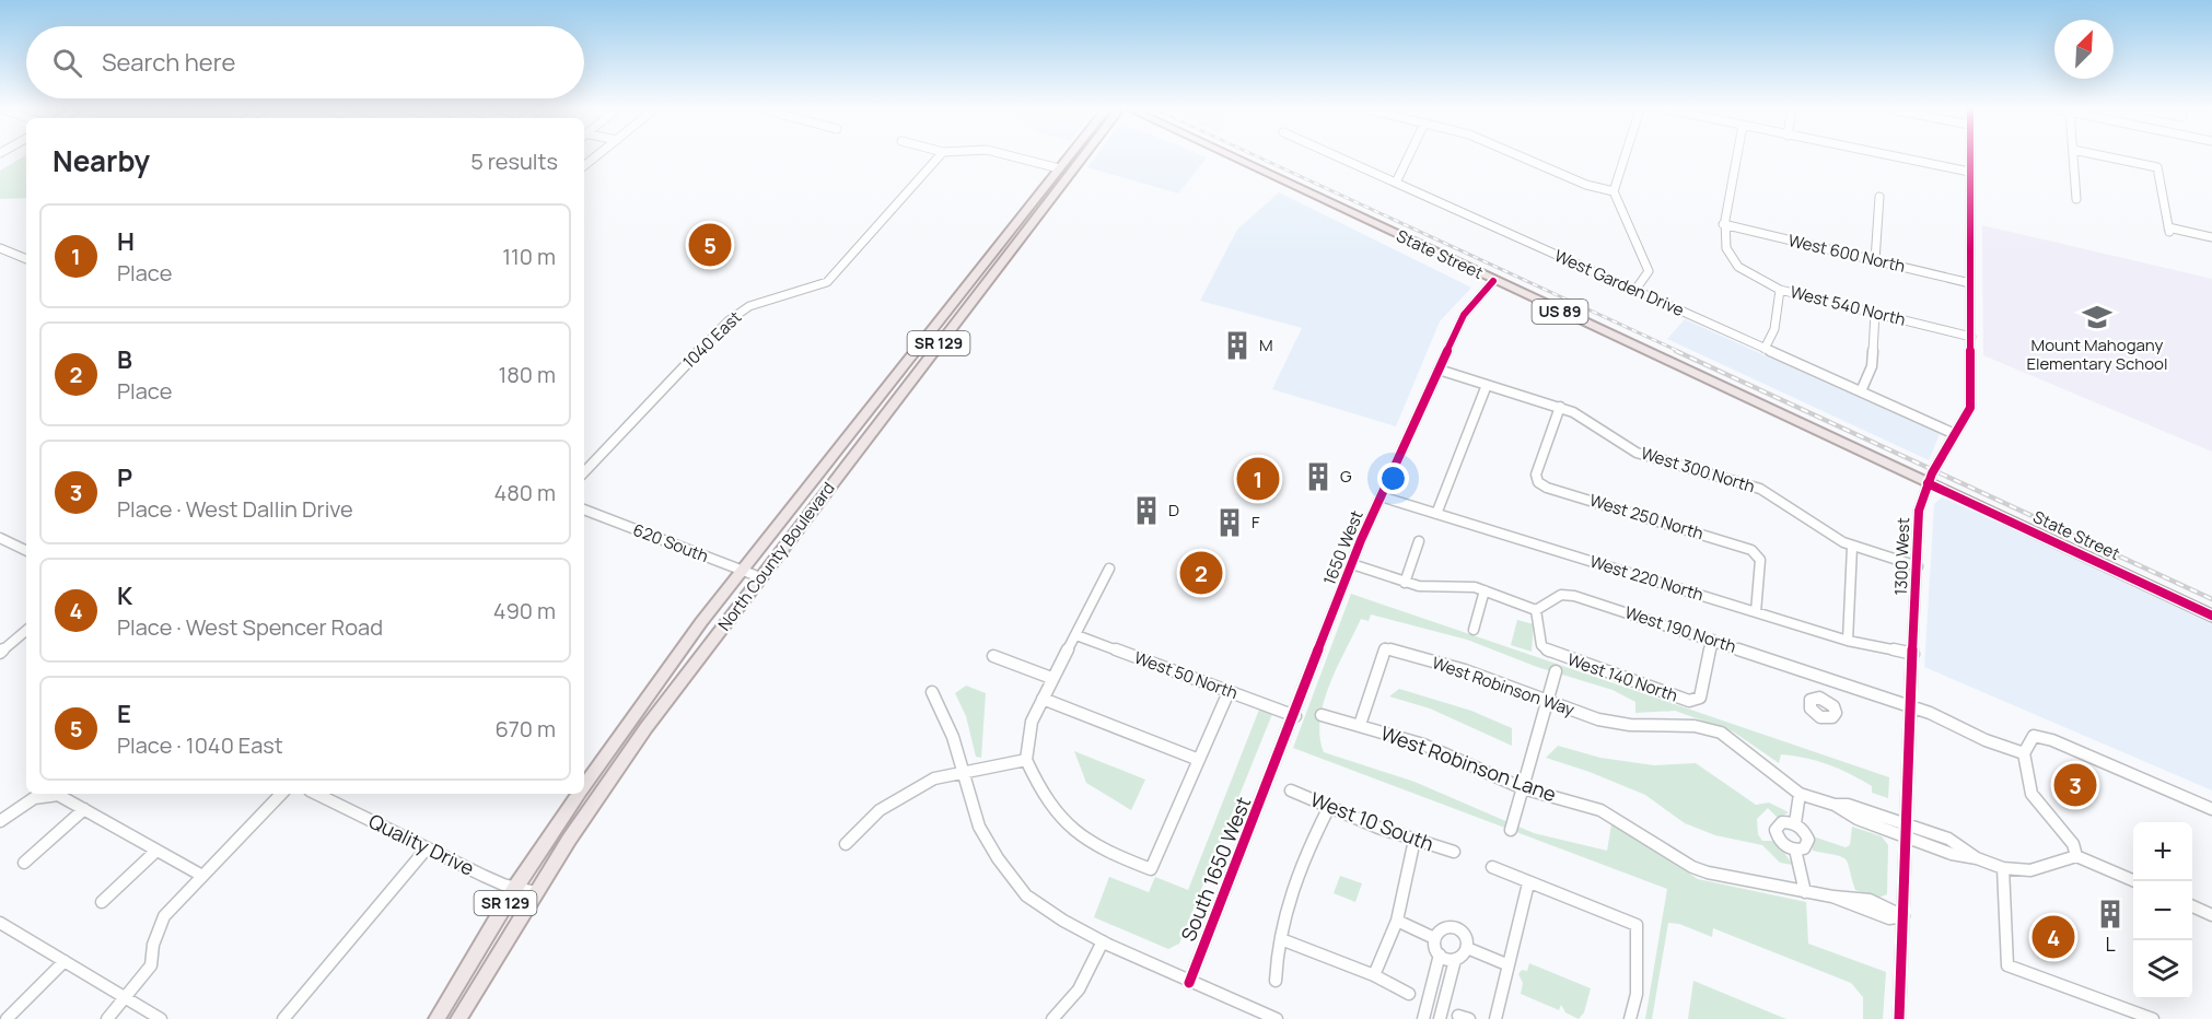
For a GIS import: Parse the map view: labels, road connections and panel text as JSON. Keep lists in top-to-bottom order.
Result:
{
  "streets": {
    "main road": [
      "State Street",
      "US 89",
      "SR 129",
      "North County Boulevard"
    ],
    "street": [
      "West 600 North",
      "West Garden Drive",
      "West 540 North",
      "1040 East",
      "West 300 North",
      "West 250 North",
      "620 South",
      "1650 West",
      "1300 West",
      "West 220 North",
      "West 190 North",
      "West 50 North",
      "West 140 North",
      "West Robinson Way",
      "West Robinson Lane",
      "West 10 South",
      "Quality Drive",
      "South 1650 West"
    ]
  },
  "crossings": [
    ["West 600 North", "West 540 North"],
    ["West 600 North", "1300 West"],
    ["State Street", "1650 West"],
    ["State Street", "1300 West"],
    ["West Garden Drive", "1300 West"],
    ["West 540 North", "1300 West"],
    ["West 300 North", "West 250 North"],
    ["West 300 North", "1650 West"],
    ["West 300 North", "1300 West"],
    ["West 250 North", "West 220 North"],
    ["620 South", "North County Boulevard"],
    ["1650 West", "West 220 North"],
    ["1650 West", "West 50 North"],
    ["1650 West", "South 1650 West"],
    ["North County Boulevard", "Quality Drive"],
    ["1300 West", "West 220 North"],
    ["1300 West", "West 190 North"],
    ["1300 West", "West Robinson Way"],
    ["1300 West", "West Robinson Lane"],
    ["West 190 North", "West 140 North"],
    ["West Robinson Way", "West Robinson Lane"]
  ],
  "places": {
    "school or university": ["Mount Mahogany Elementary School"],
    "building": [
      "M",
      "G",
      "D",
      "F",
      "L"
    ]
  },
  "north": "top right",
  "page": {
    "search": "Search here",
    "heading": ["Nearby", "5 results"],
    "list": [
      {
        "mark": "1",
        "name": "H",
        "note": "Place",
        "value": "110 m"
      },
      {
        "mark": "2",
        "name": "B",
        "note": "Place",
        "value": "180 m"
      },
      {
        "mark": "3",
        "name": "P",
        "note": "Place · West Dallin Drive",
        "value": "480 m"
      },
      {
        "mark": "4",
        "name": "K",
        "note": "Place · West Spencer Road",
        "value": "490 m"
      },
      {
        "mark": "5",
        "name": "E",
        "note": "Place · 1040 East",
        "value": "670 m"
      }
    ],
    "pins": [
      "5",
      "1",
      "2",
      "3",
      "4"
    ],
    "map_buttons": ["+", "−"]
  }
}
